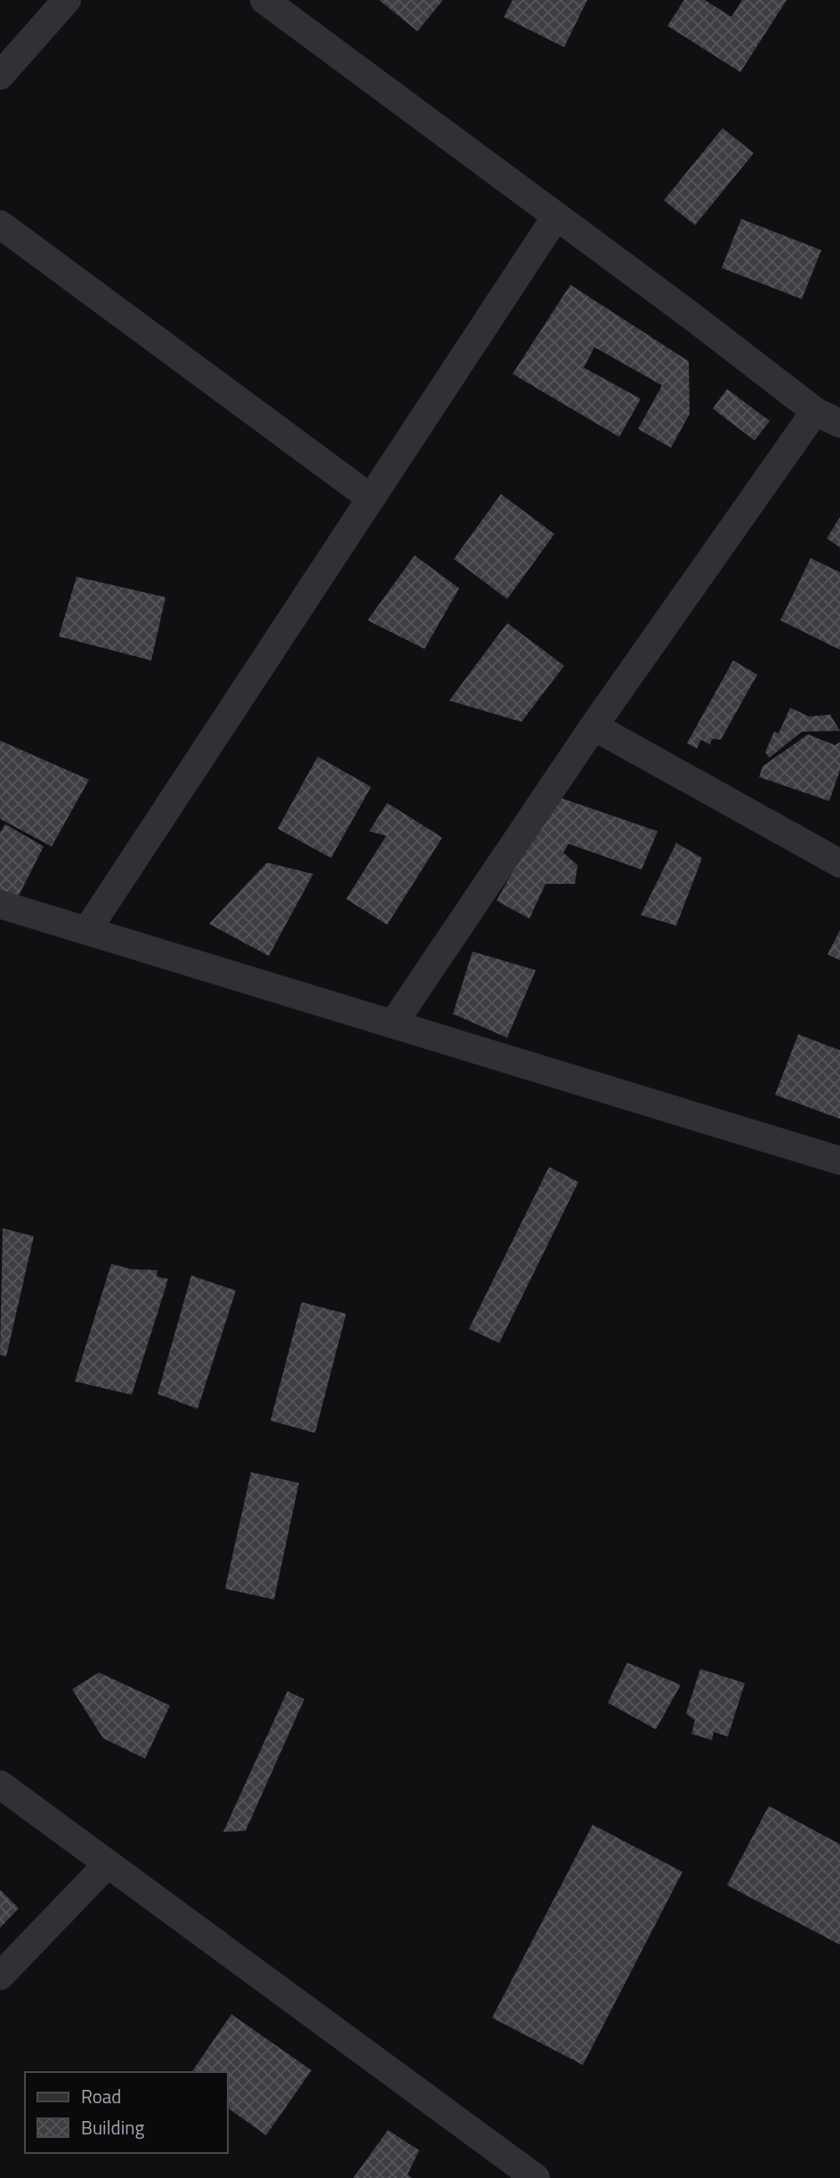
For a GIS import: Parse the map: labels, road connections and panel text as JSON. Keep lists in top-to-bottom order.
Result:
{
  "legend": ["Road", "Building"]
}
